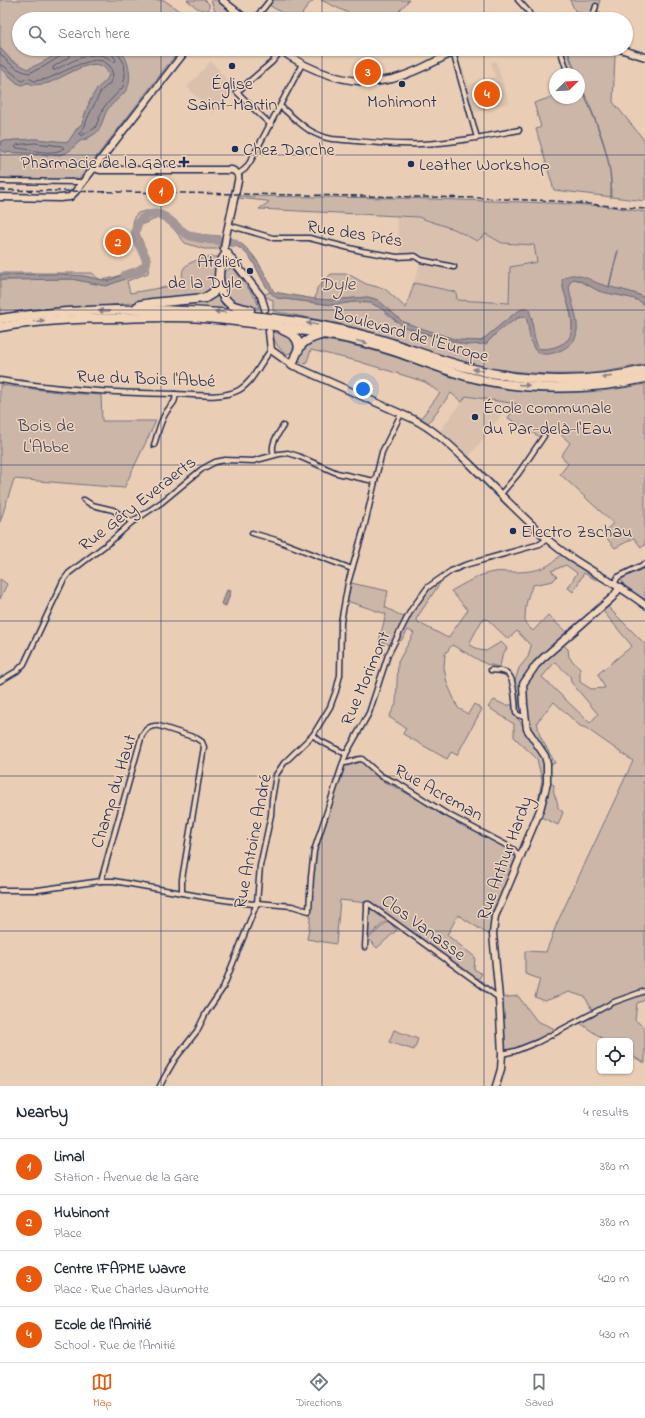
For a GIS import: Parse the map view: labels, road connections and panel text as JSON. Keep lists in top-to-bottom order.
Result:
{
  "streets": {
    "highway": ["Boulevard de l'Europe"],
    "street": [
      "Rue des Prés",
      "Rue du Bois l'Abbé",
      "Rue Géry Everaerts",
      "Rue Morimont",
      "Champ du Haut",
      "Rue Acreman",
      "Rue Antoine André",
      "Rue Arthur Hardy",
      "Clos Vanasse"
    ]
  },
  "crossings": [
    ["Rue Géry Everaerts", "Rue Antoine André"],
    ["Rue Morimont", "Rue Acreman"],
    ["Rue Morimont", "Rue Antoine André"],
    ["Rue Acreman", "Rue Arthur Hardy"],
    ["Rue Arthur Hardy", "Clos Vanasse"]
  ],
  "water": ["Dyle"],
  "parks": ["Bois de L'Abbe"],
  "places": {
    "other": [
      "Église Saint-Martin",
      "Mohimont",
      "Chez Darche",
      "Leather Workshop",
      "Atelier de la Dyle",
      "École communale du Par-delà-l'Eau",
      "Electro Zschau"
    ],
    "health": ["Pharmacie de la Gare"]
  },
  "north": "top right",
  "page": {
    "search": "Search here",
    "pins": [
      "3",
      "4",
      "1",
      "2"
    ],
    "heading": ["Nearby", "4 results"],
    "list": [
      {
        "mark": "1",
        "name": "Limal",
        "note": "Station · Avenue de la Gare",
        "value": "380 m"
      },
      {
        "mark": "2",
        "name": "Hubinont",
        "note": "Place",
        "value": "380 m"
      },
      {
        "mark": "3",
        "name": "Centre IFAPME Wavre",
        "note": "Place · Rue Charles Jaumotte",
        "value": "420 m"
      },
      {
        "mark": "4",
        "name": "Ecole de l'Amitié",
        "note": "School · Rue de l'Amitié",
        "value": "430 m"
      }
    ],
    "nav": ["Map", "Directions", "Saved"]
  }
}
